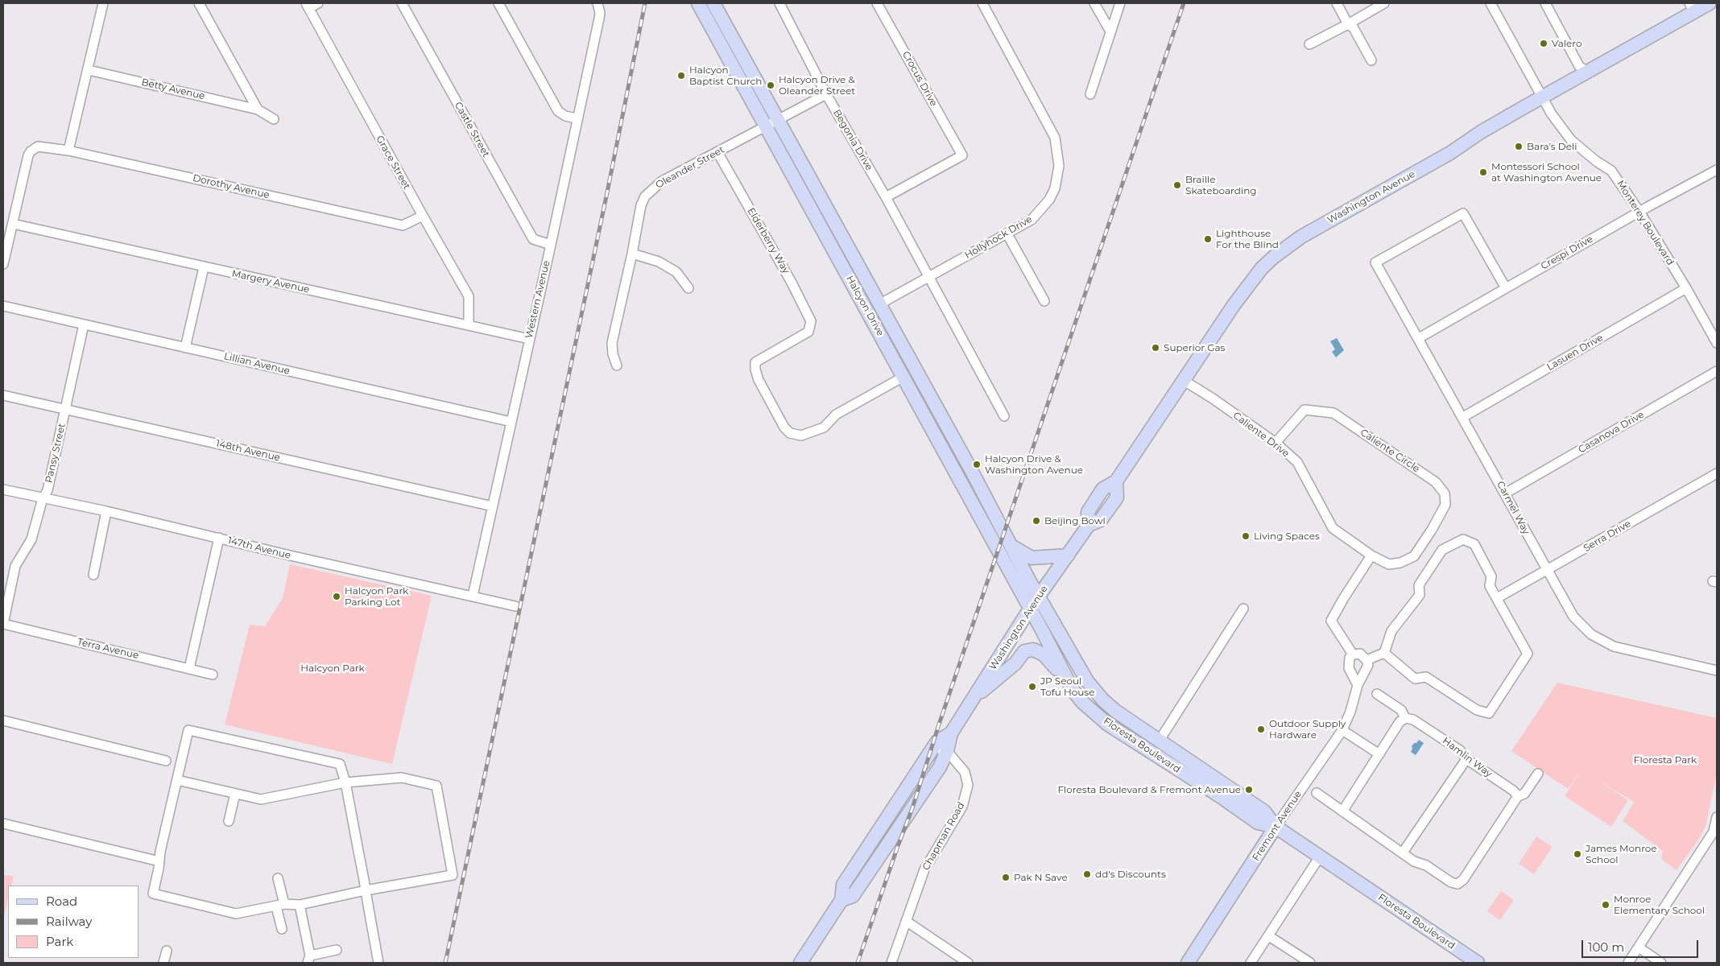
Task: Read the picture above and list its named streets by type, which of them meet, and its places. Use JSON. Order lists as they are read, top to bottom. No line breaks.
{"streets":{"main road":["Washington Avenue","Halcyon Drive","Floresta Boulevard","Fremont Avenue"],"street":["Crocus Drive","Betty Avenue","Castle Street","Begonia Drive","Grace Street","Oleander Street","Dorothy Avenue","Monterey Boulevard","Hollyhock Drive","Elderberry Way","Crespi Drive","Margery Avenue","Western Avenue","Lasuen Drive","Lillian Avenue","Casanova Drive","Caliente Drive","148th Avenue","Caliente Circle","Pansy Street","Carmel Way","Serra Drive","147th Avenue","Terra Avenue","Hamlin Way","Chapman Road"]},"crossings":[["Crocus Drive","Begonia Drive"],["Castle Street","Western Avenue"],["Begonia Drive","Oleander Street"],["Begonia Drive","Hollyhock Drive"],["Grace Street","Dorothy Avenue"],["Grace Street","Margery Avenue"],["Oleander Street","Elderberry Way"],["Oleander Street","Halcyon Drive"],["Dorothy Avenue","Margery Avenue"],["Washington Avenue","Monterey Boulevard"],["Washington Avenue","Halcyon Drive"],["Washington Avenue","Caliente Drive"],["Washington Avenue","Floresta Boulevard"],["Washington Avenue","Chapman Road"],["Monterey Boulevard","Crespi Drive"],["Monterey Boulevard","Lasuen Drive"],["Hollyhock Drive","Halcyon Drive"],["Elderberry Way","Halcyon Drive"],["Crespi Drive","Carmel Way"],["Margery Avenue","Western Avenue"],["Western Avenue","Lillian Avenue"],["Western Avenue","148th Avenue"],["Western Avenue","147th Avenue"],["Halcyon Drive","Floresta Boulevard"],["Lasuen Drive","Carmel Way"],["Lillian Avenue","Pansy Street"],["Casanova Drive","Carmel Way"],["Caliente Drive","Caliente Circle"],["148th Avenue","Pansy Street"],["Pansy Street","147th Avenue"],["Pansy Street","Terra Avenue"],["Carmel Way","Serra Drive"],["Floresta Boulevard","Fremont Avenue"]],"parks":["Halcyon Park","Floresta Park"],"places":["Valero","Halcyon Baptist Church","Halcyon Drive & Oleander Street","Bara’s Deli","Montessori School at Washington Avenue","Braille Skateboarding","Lighthouse For the Blind","Superior Gas","Halcyon Drive & Washington Avenue","Beijing Bowl","Living Spaces","Halcyon Park Parking Lot","JP Seoul Tofu House","Outdoor Supply Hardware","Floresta Boulevard & Fremont Avenue","James Monroe School","dd's Discounts","Pak N Save","Monroe Elementary School"],"legend":["Road","Railway","Park"],"scale_bar":"100 m"}
